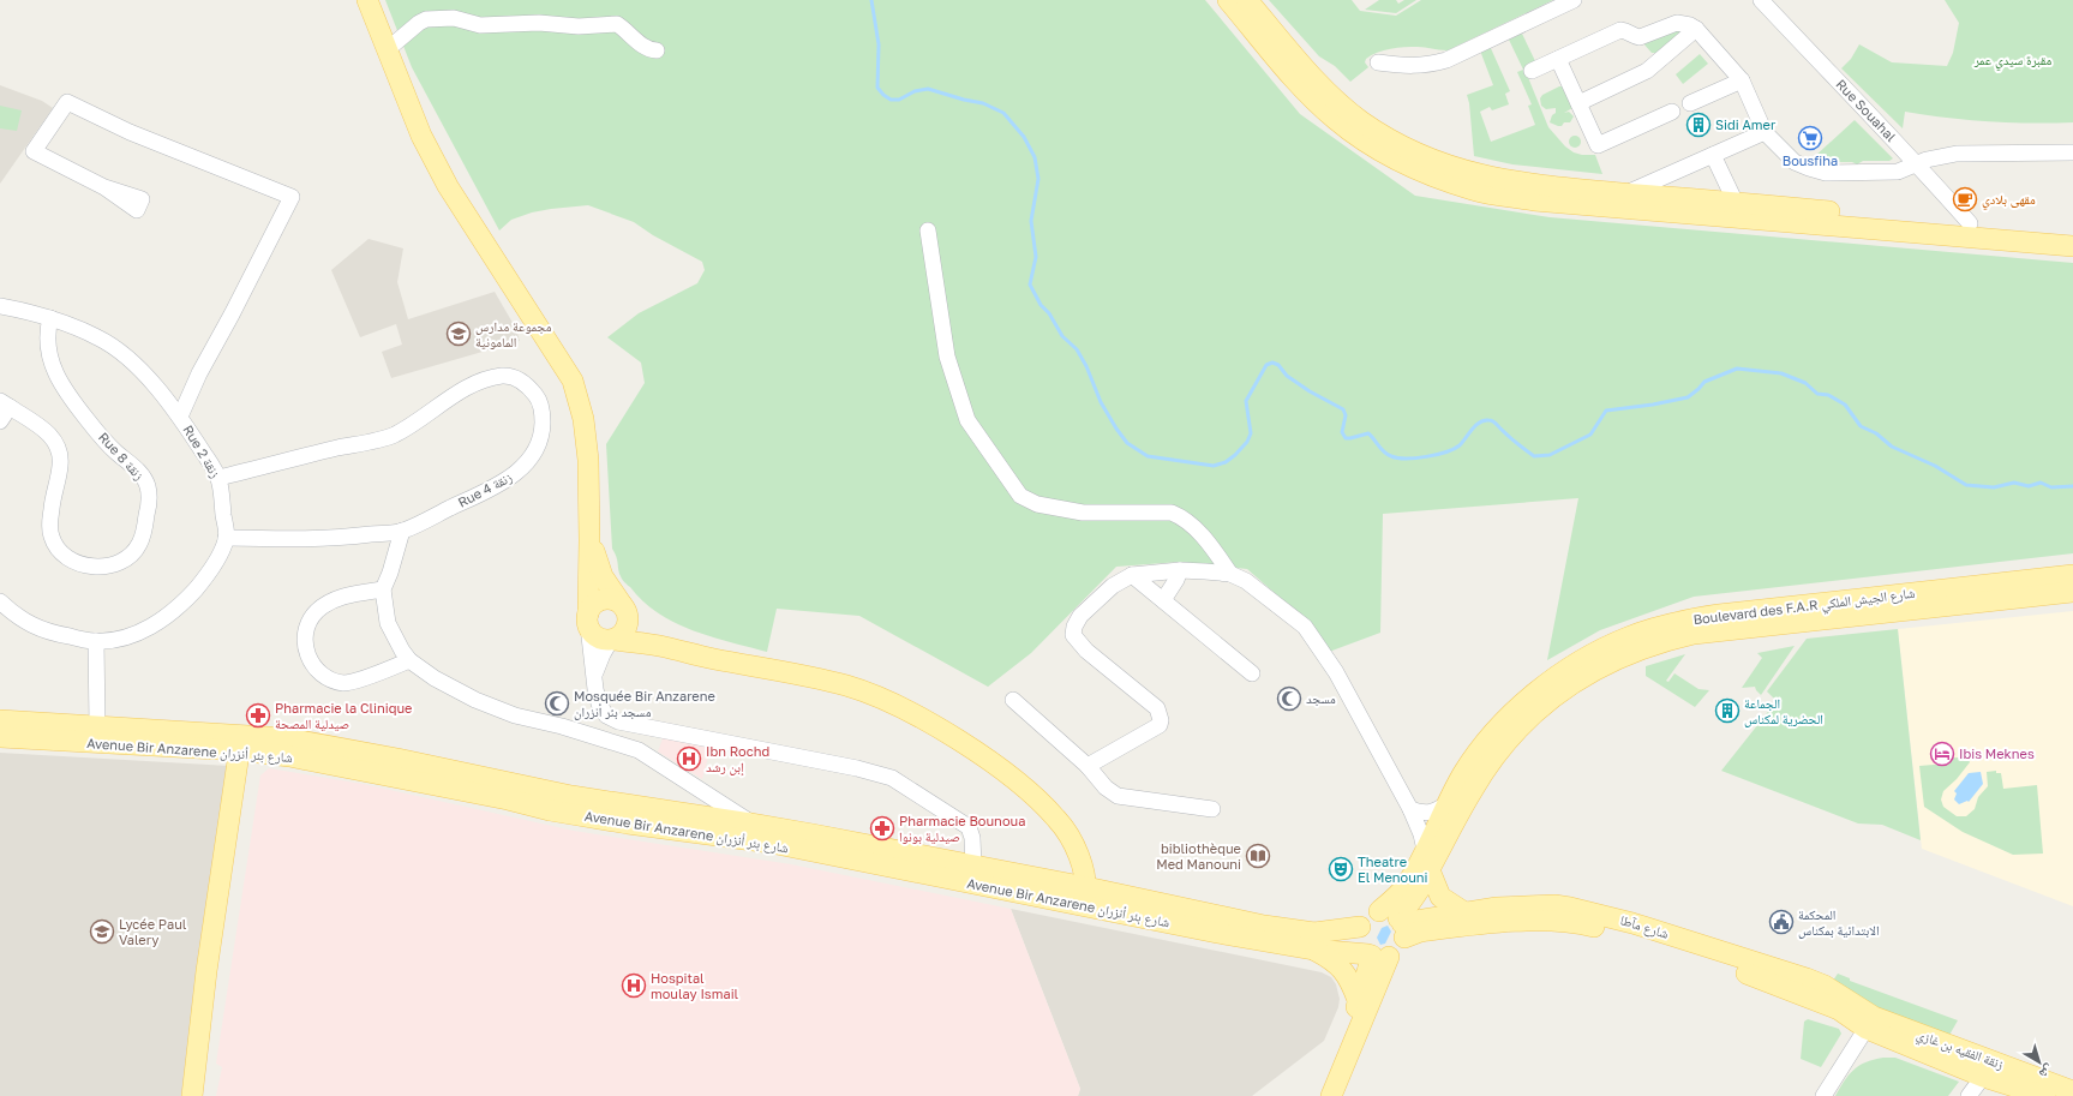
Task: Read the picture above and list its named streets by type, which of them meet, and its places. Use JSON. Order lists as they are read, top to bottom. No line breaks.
{"streets":{"main road":["Boulevard des F.A.R شارع الجيش الملكي","Avenue Bir Anzarene شارع بئر أنزران","شارع مآطا","زنقة الفقيه بن غازي"],"street":["Rue Souahal","Rue 2 زنقة","Rue 8 زنقة","Rue 4 زنقة"]},"crossings":[["Rue 2 زنقة","Rue 8 زنقة"],["Rue 2 زنقة","Rue 4 زنقة"],["Boulevard des F.A.R شارع الجيش الملكي","Avenue Bir Anzarene شارع بئر أنزران"],["Boulevard des F.A.R شارع الجيش الملكي","شارع مآطا"],["Avenue Bir Anzarene شارع بئر أنزران","شارع مآطا"],["شارع مآطا","زنقة الفقيه بن غازي"]],"parks":["مقبرة سيدي عمر"],"places":{"building":["Sidi Amer","الجماعة الحضرية لمكناس"],"supermarket":["Bousfiha"],"cafe":["مقهى بلادي"],"school or university":["مجموعة مدارس المامونية","Lycée Paul Valery"],"mosque":["مسجد","Mosquée Bir Anzarene مسجد بئر أنزران"],"pharmacy":["Pharmacie la Clinique صيدلية المصحة","Pharmacie Bounoua صيدلية بونوا"],"hotel":["Ibis Meknes"],"hospital":["Ibn Rochd إبن رشد","Hospital moulay Ismail"],"library":["bibliothèque Med Manouni"],"theatre":["Theatre El Menouni"],"public building":["المحكمة الابتدائية بمكناس"]},"north":"bottom right"}
